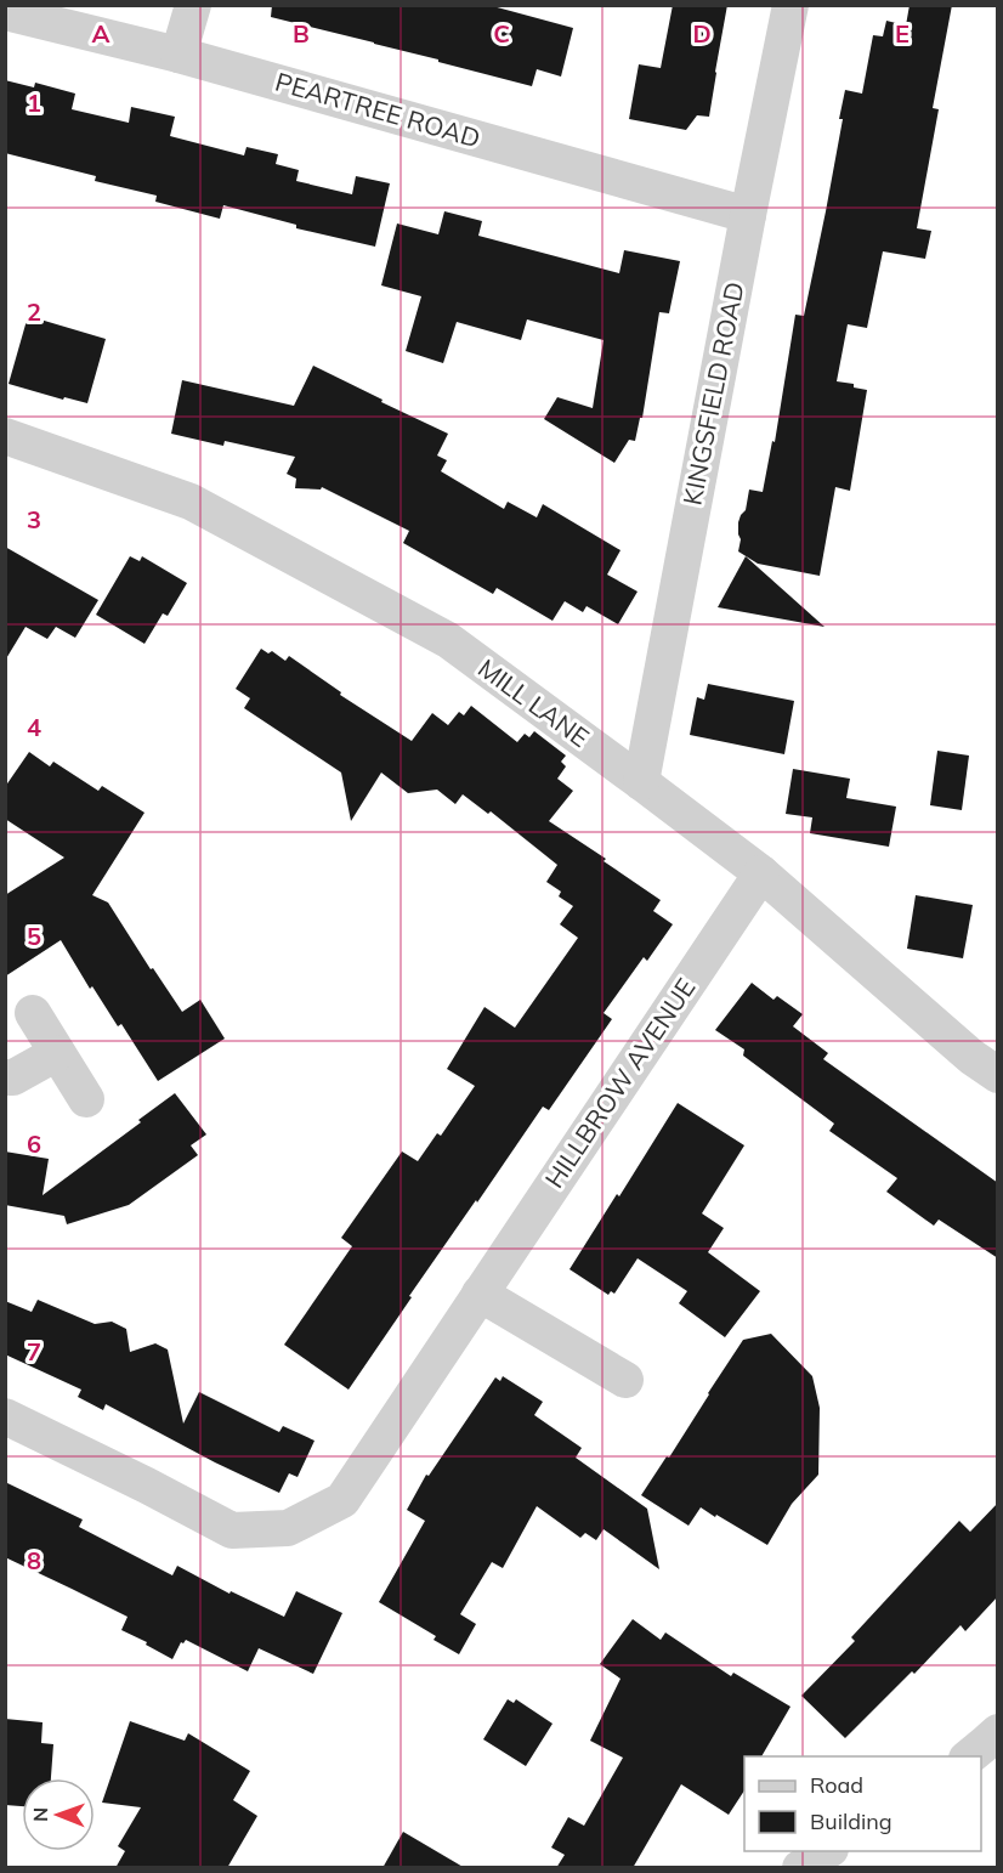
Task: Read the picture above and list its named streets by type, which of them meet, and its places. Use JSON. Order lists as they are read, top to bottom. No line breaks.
{"streets":{"street":["PEARTREE ROAD","KINGSFIELD ROAD","MILL LANE","HILLBROW AVENUE"]},"crossings":[["PEARTREE ROAD","KINGSFIELD ROAD"],["KINGSFIELD ROAD","MILL LANE"],["MILL LANE","HILLBROW AVENUE"]],"legend":["Road","Building"],"north":"left","grid":{"columns":["A","B","C","D","E"],"rows":["1","2","3","4","5","6","7","8"]}}
